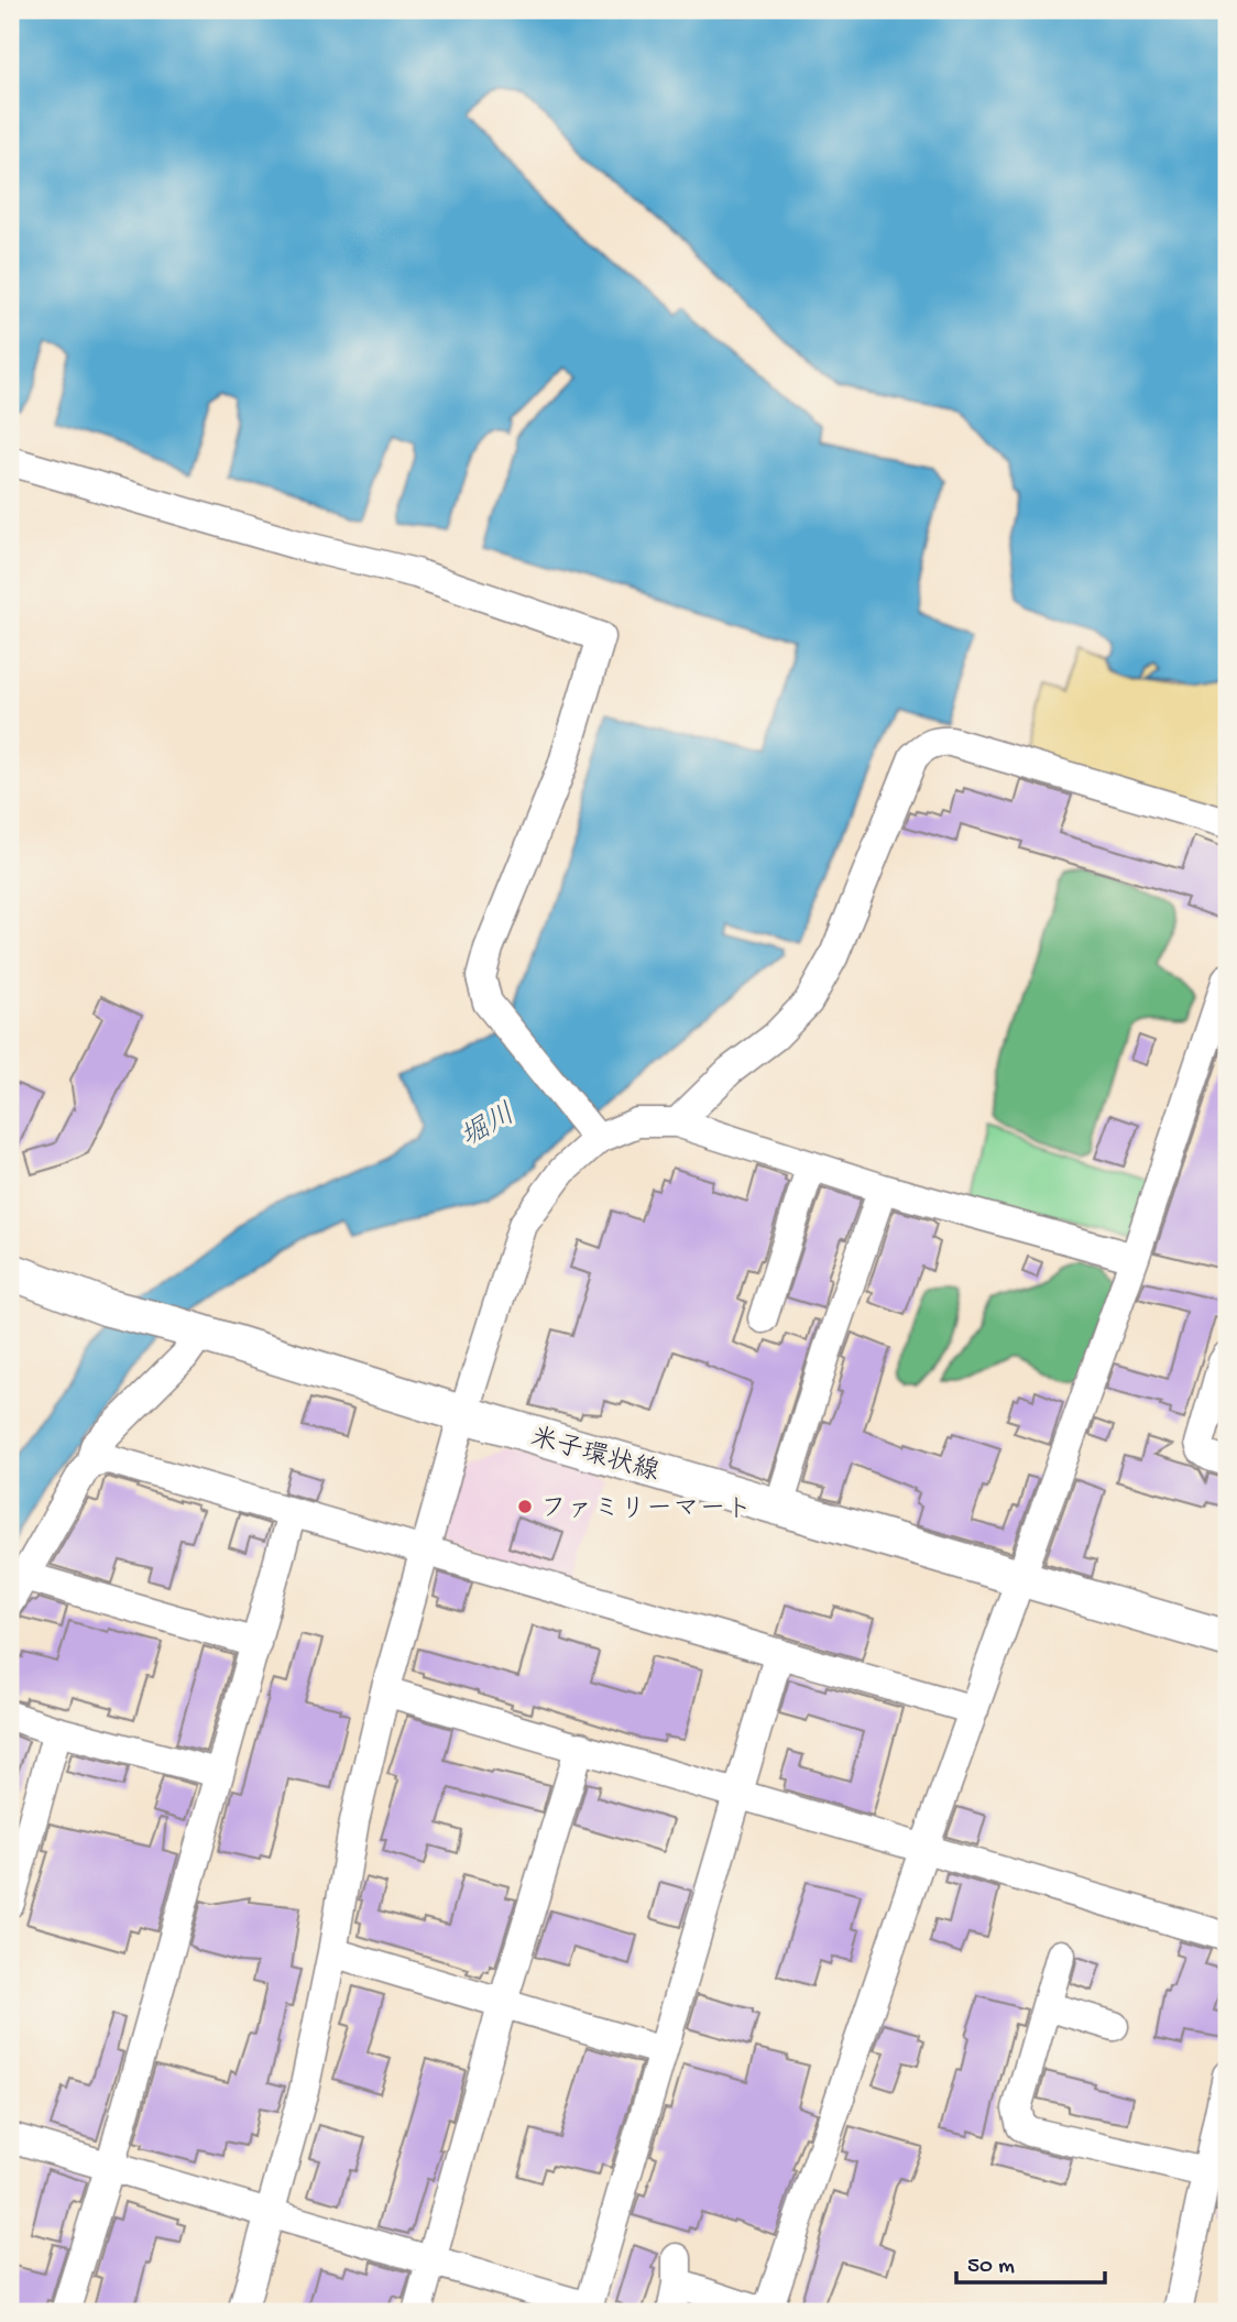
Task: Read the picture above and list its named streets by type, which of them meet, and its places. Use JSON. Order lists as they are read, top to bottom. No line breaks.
{"streets":{"main road":["米子環状線"]},"water":["堀川"],"places":["ファミリーマート"],"scale_bar":"50 m"}
